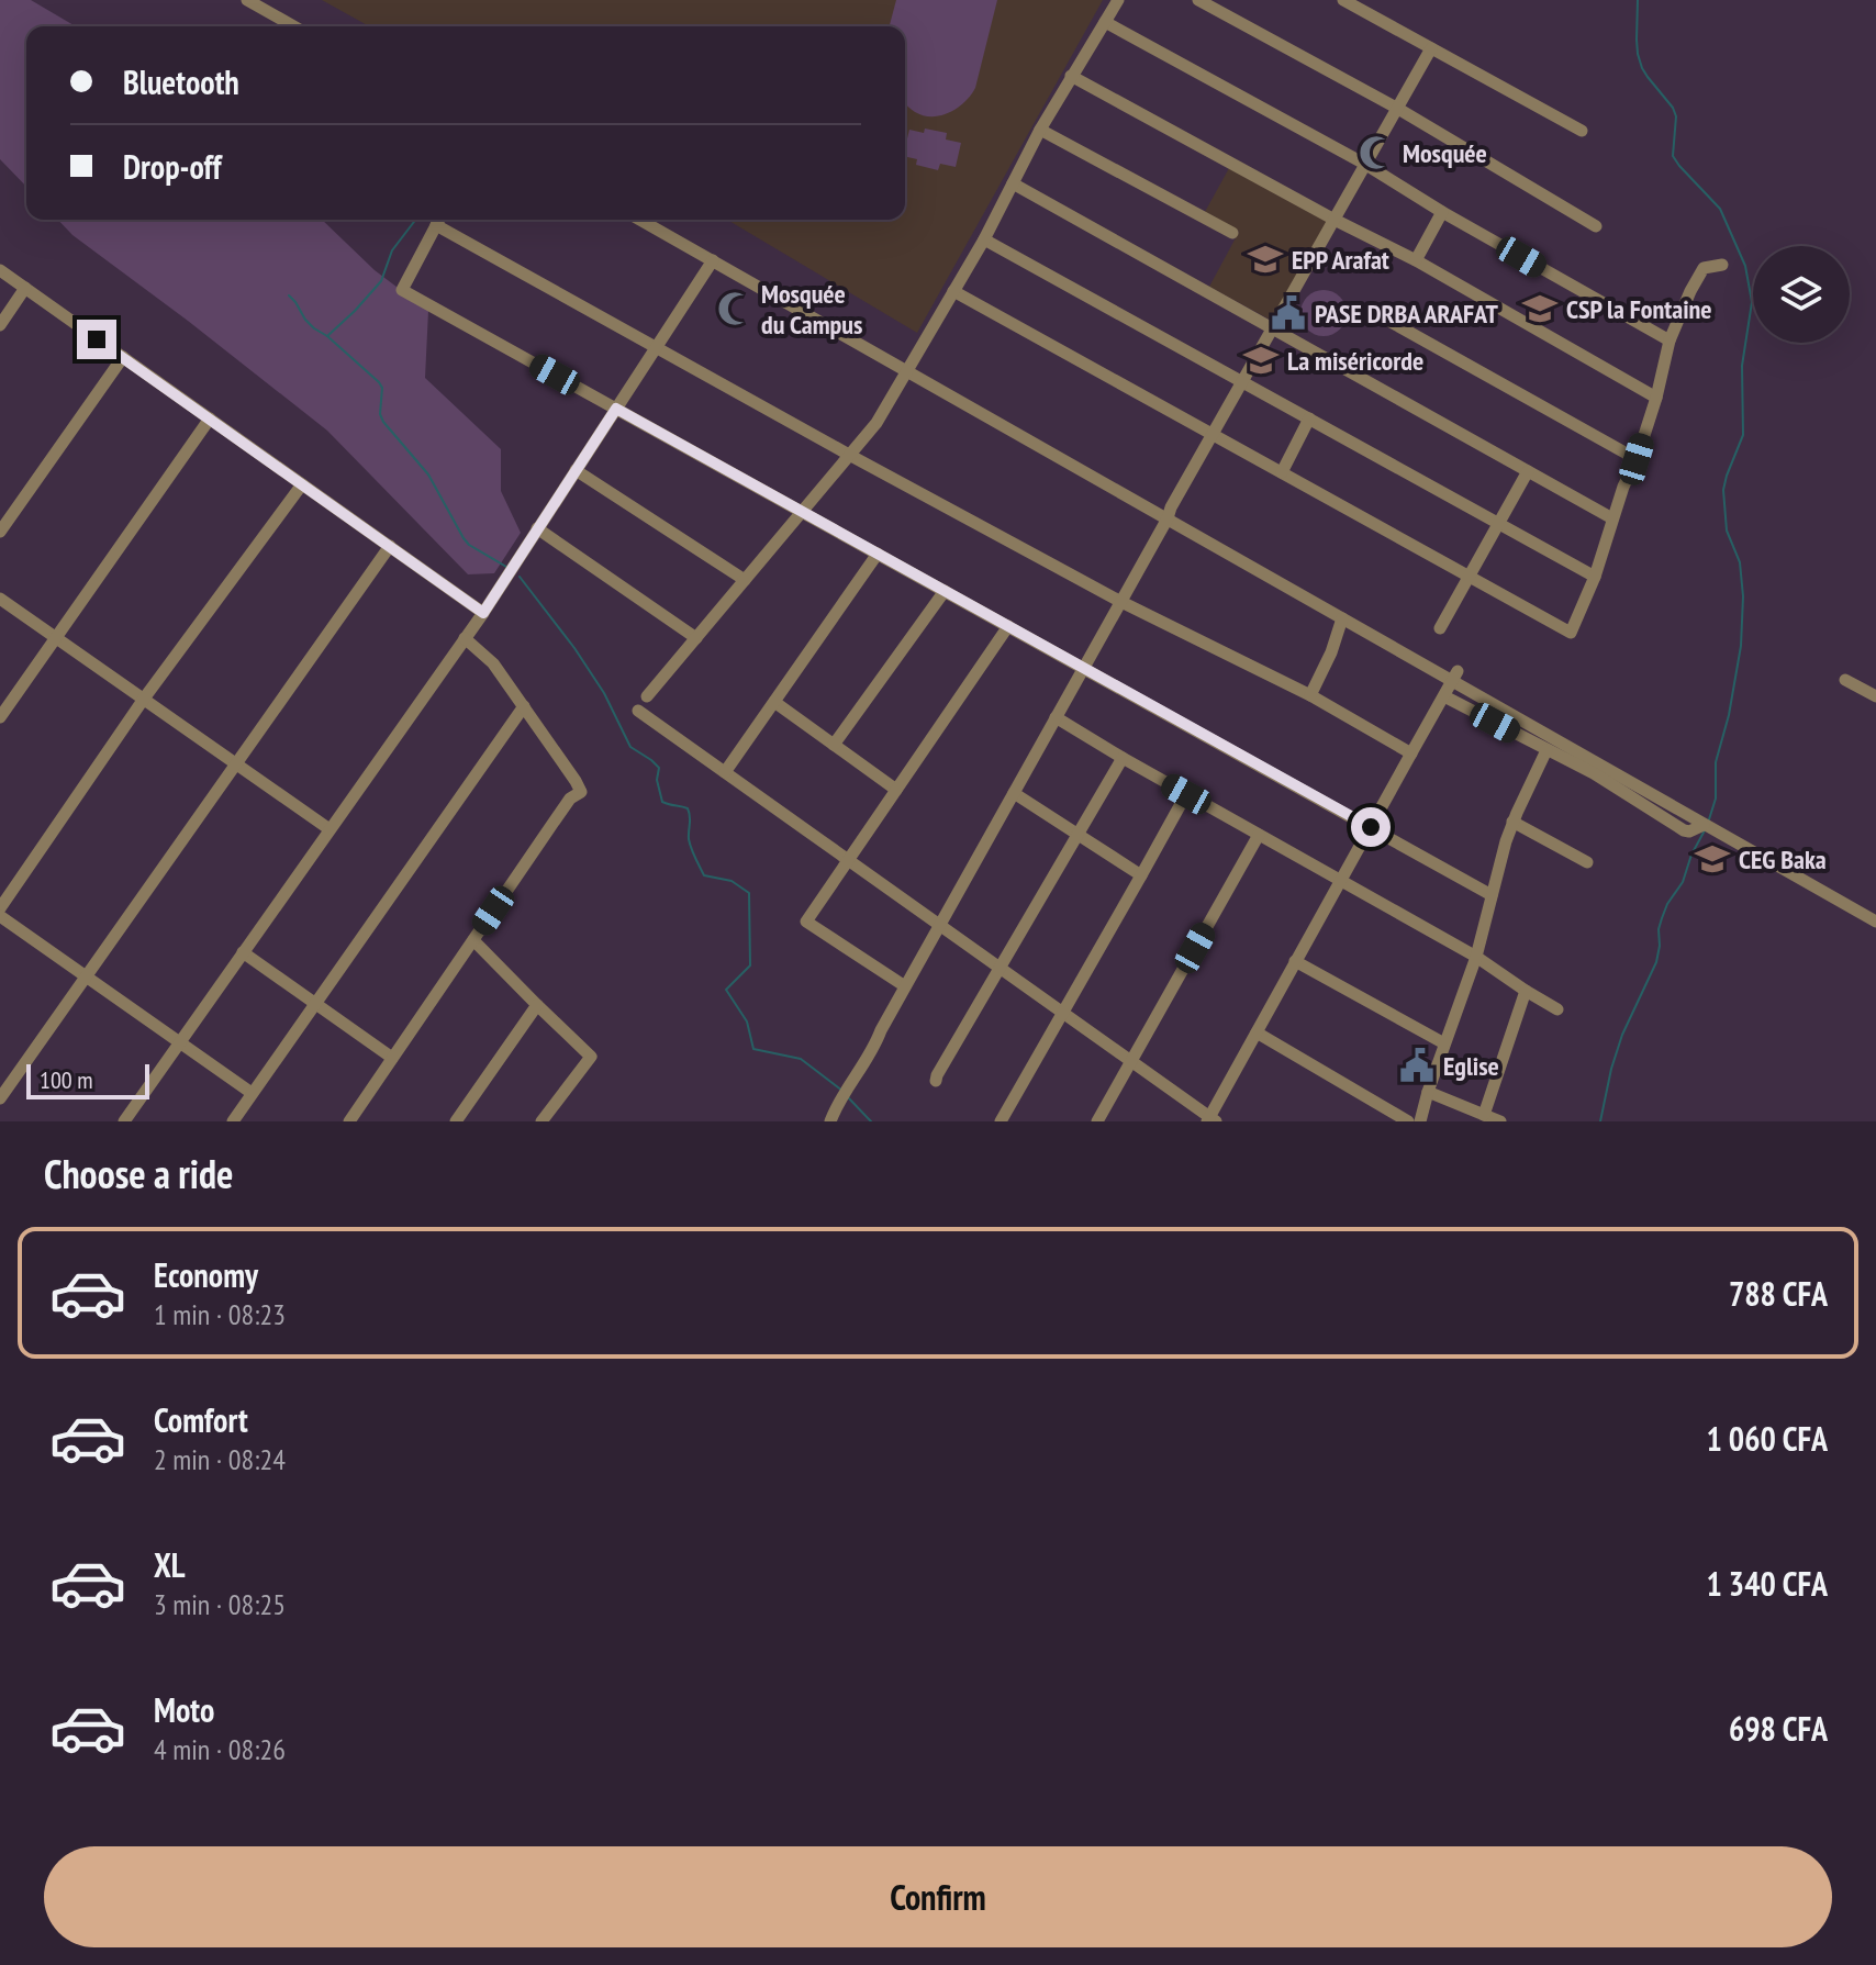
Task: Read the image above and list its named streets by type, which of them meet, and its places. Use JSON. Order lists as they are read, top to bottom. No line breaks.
{"places":{"mosque":["Mosquée","Mosquée du Campus"],"school or university":["EPP Arafat","CSP la Fontaine","La miséricorde","CEG Baka"],"public building":["PASE DRBA ARAFAT","Eglise"]},"scale_bar":"100 m","page":{"banner":["Bluetooth","Drop-off"],"scale":"100 m","heading":"Choose a ride","list":[{"name":"Economy","note":"1 min · 08:23","value":"788 CFA"},{"name":"Comfort","note":"2 min · 08:24","value":"1 060 CFA"},{"name":"XL","note":"3 min · 08:25","value":"1 340 CFA"},{"name":"Moto","note":"4 min · 08:26","value":"698 CFA"}],"buttons":"Confirm"}}
